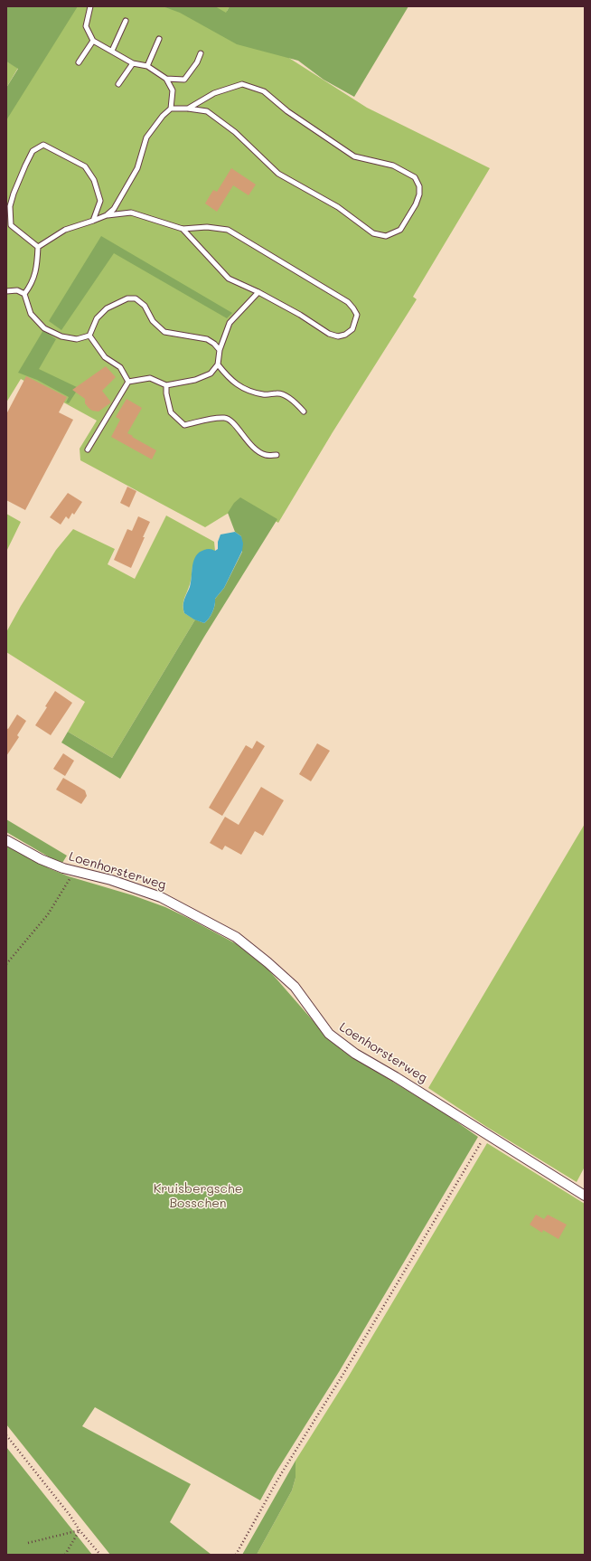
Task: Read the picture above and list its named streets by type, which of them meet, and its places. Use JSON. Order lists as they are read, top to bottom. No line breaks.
{"streets":{"street":["Loenhorsterweg"]},"parks":["Kruisbergsche Bosschen"]}
